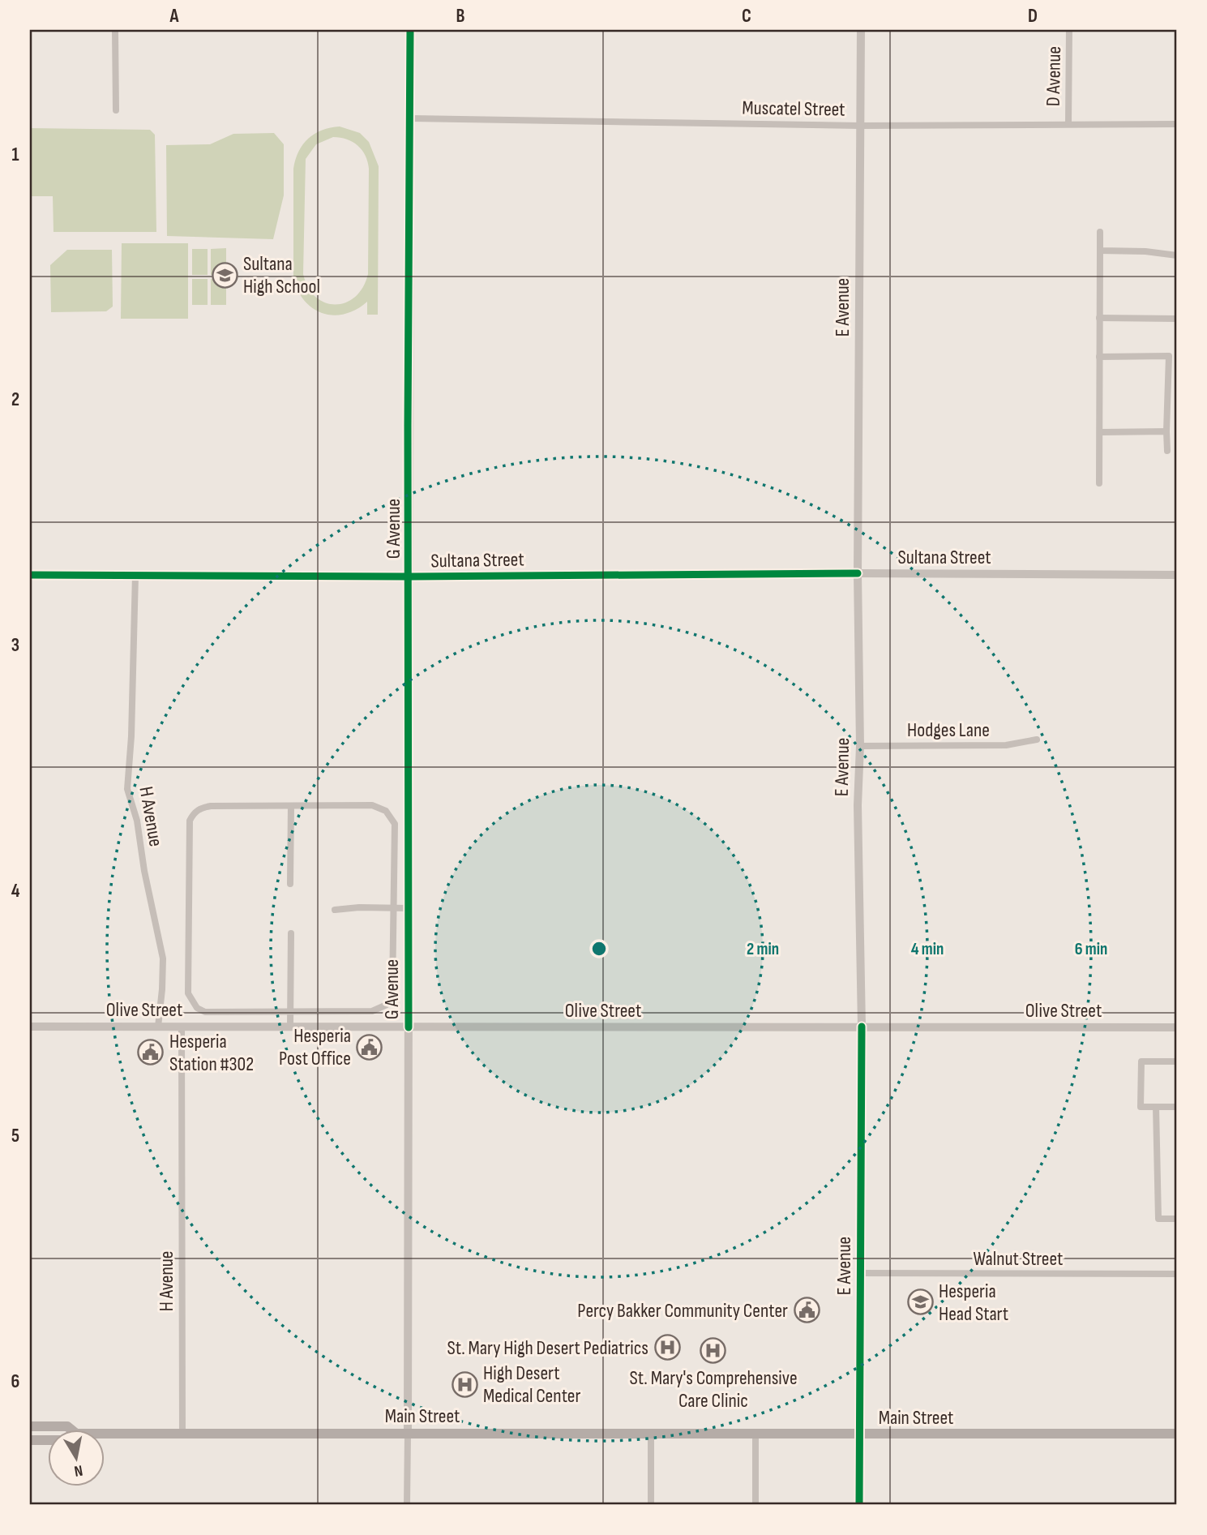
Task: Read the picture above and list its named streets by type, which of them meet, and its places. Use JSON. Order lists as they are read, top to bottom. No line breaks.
{"streets":{"main road":["Main Street"],"street":["D Avenue","Muscatel Street","E Avenue","G Avenue","Sultana Street","Hodges Lane","H Avenue","Olive Street","Walnut Street"]},"crossings":[["D Avenue","Muscatel Street"],["Muscatel Street","E Avenue"],["Muscatel Street","G Avenue"],["E Avenue","Sultana Street"],["E Avenue","Hodges Lane"],["E Avenue","Olive Street"],["E Avenue","Walnut Street"],["E Avenue","Main Street"],["G Avenue","Sultana Street"],["G Avenue","Olive Street"],["G Avenue","Main Street"],["Sultana Street","H Avenue"],["H Avenue","Olive Street"],["H Avenue","Main Street"]],"places":{"school or university":["Sultana High School","Hesperia Head Start"],"public building":["Hesperia Post Office","Hesperia Station #302","Percy Bakker Community Center"],"hospital":["St. Mary High Desert Pediatrics","St. Mary's Comprehensive Care Clinic","High Desert Medical Center"]},"north":"bottom","grid":{"columns":["A","B","C","D"],"rows":["1","2","3","4","5","6"]},"rings":["2 min","4 min","6 min"]}
